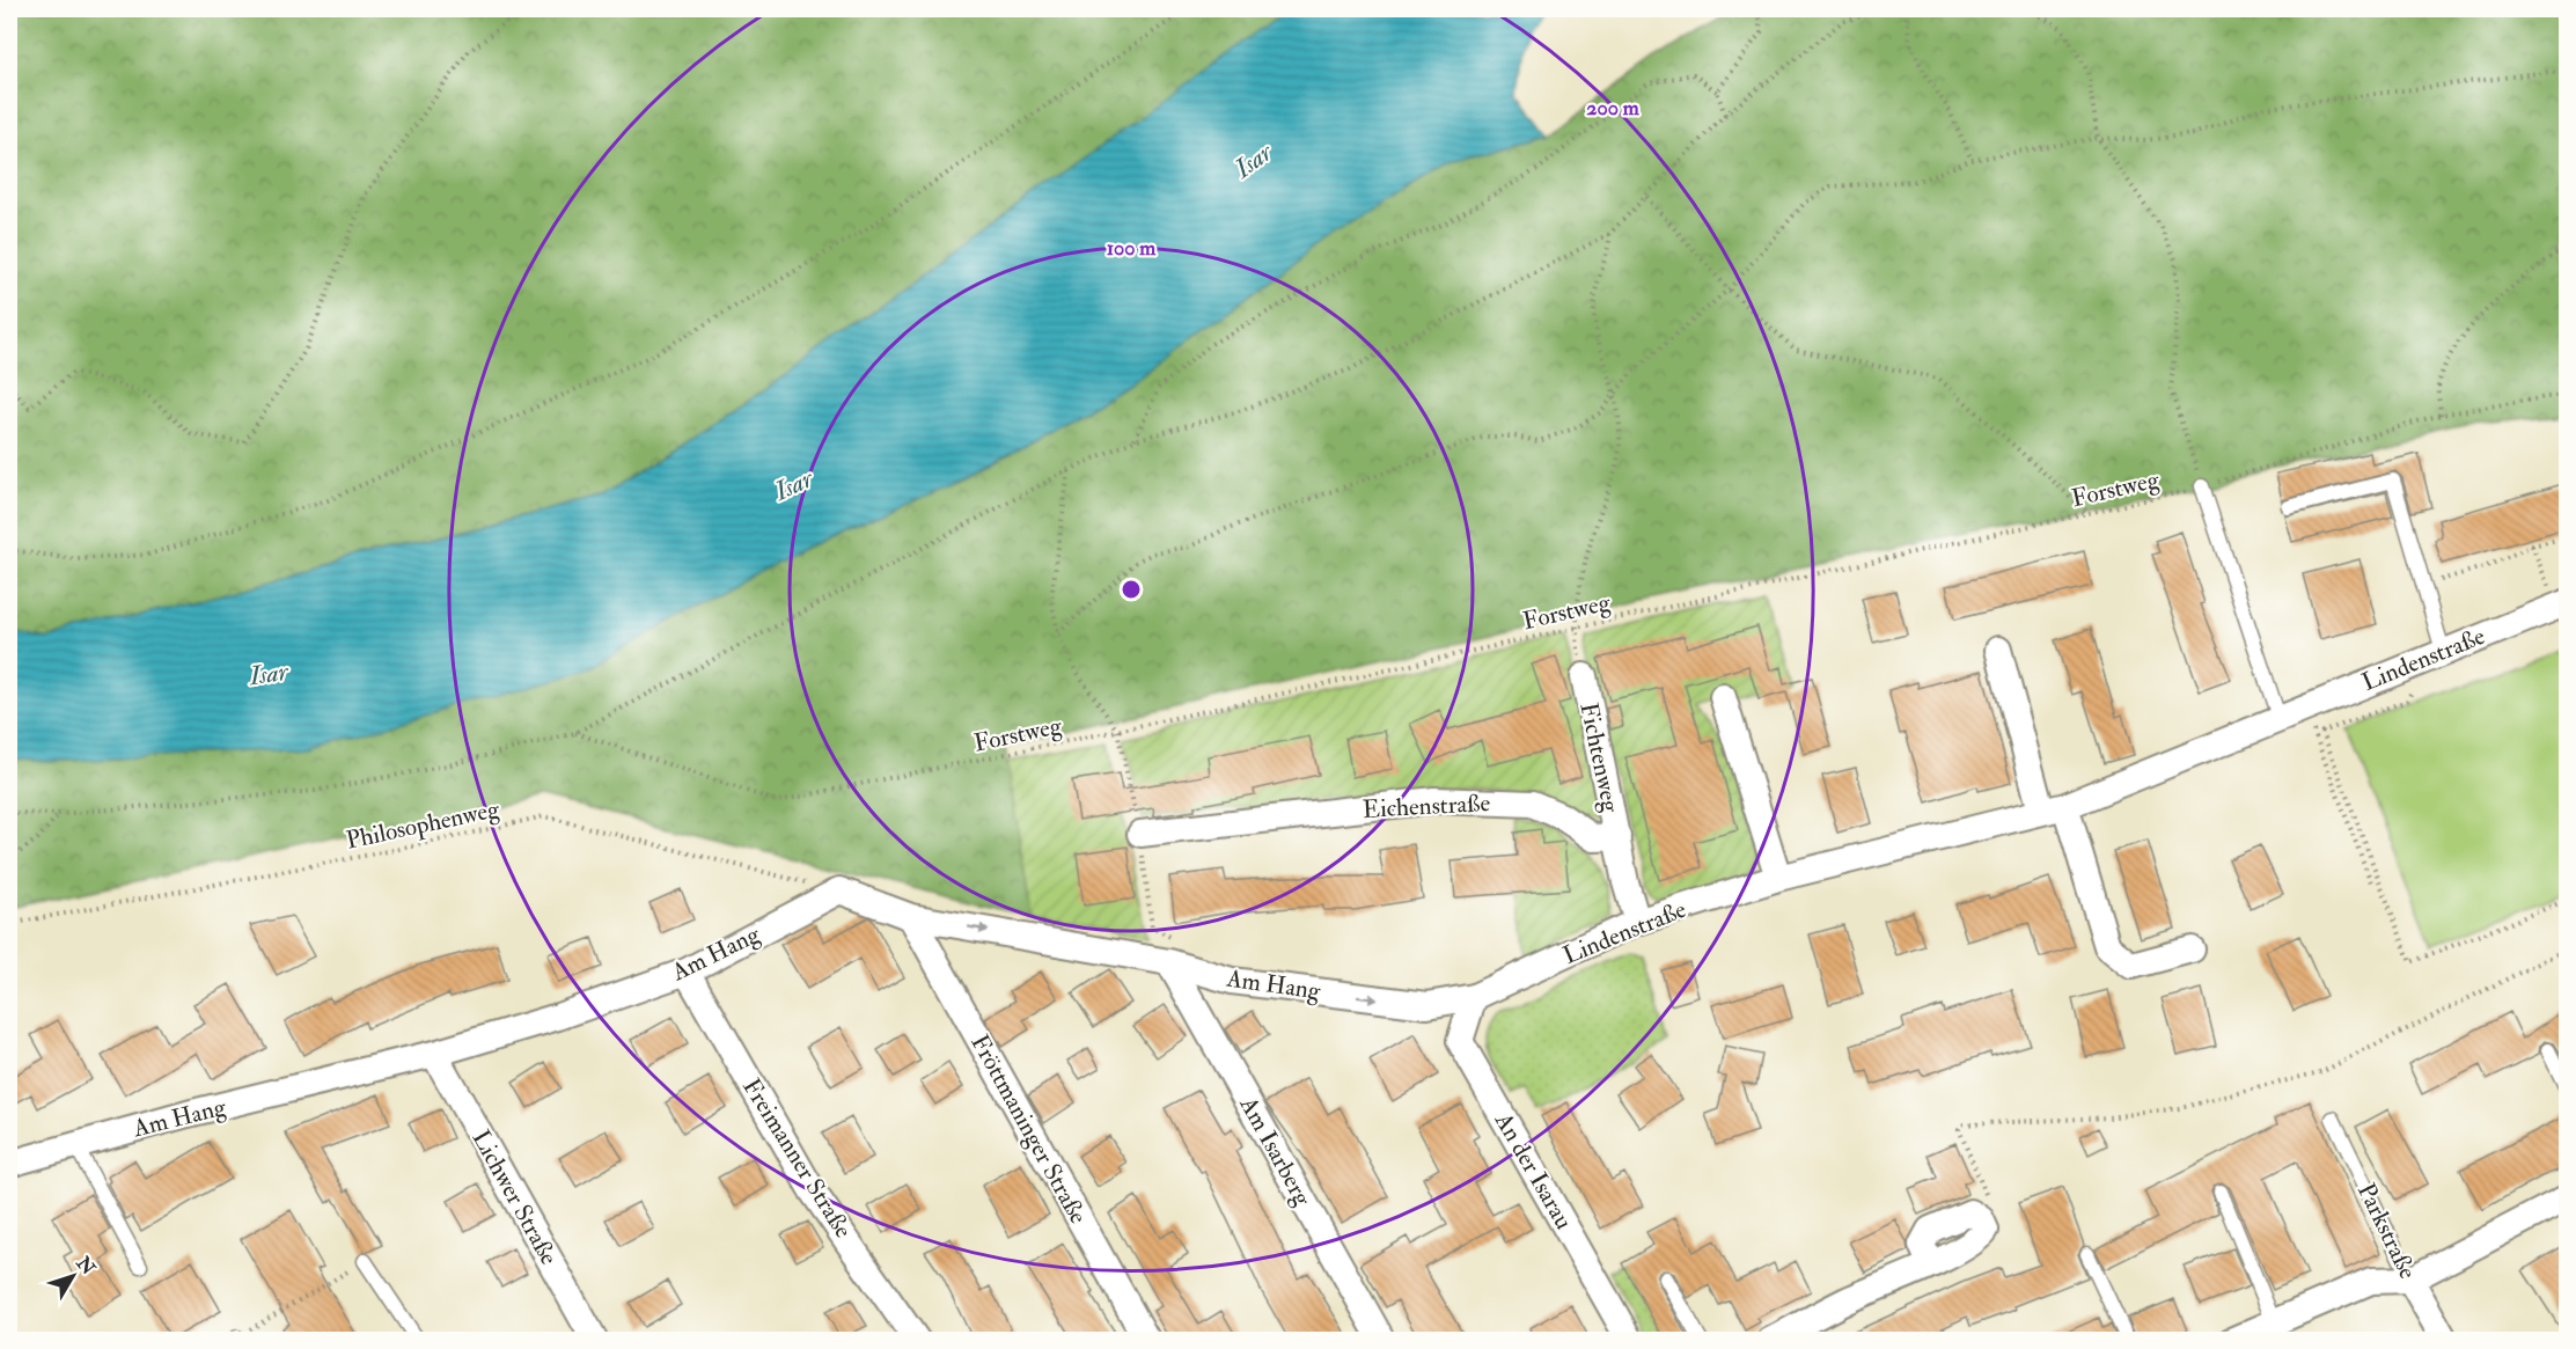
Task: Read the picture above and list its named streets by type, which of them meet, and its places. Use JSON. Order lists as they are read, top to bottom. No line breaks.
{"streets":{"street":["Lindenstraße","Fichtenweg","Eichenstraße","Am Hang","Fröttmaninger Straße","Am Isarberg","Freimanner Straße","An der Isarau","Lichwer Straße","Parkstraße"],"path":["Forstweg","Philosophenweg"]},"crossings":[["Lindenstraße","Am Hang"],["Fichtenweg","Eichenstraße"],["Philosophenweg","Am Hang"],["Am Hang","Fröttmaninger Straße"],["Am Hang","Am Isarberg"],["Am Hang","Freimanner Straße"],["Am Hang","Lichwer Straße"]],"water":["Isar"],"north":"top right","rings":["200 m","100 m"]}
